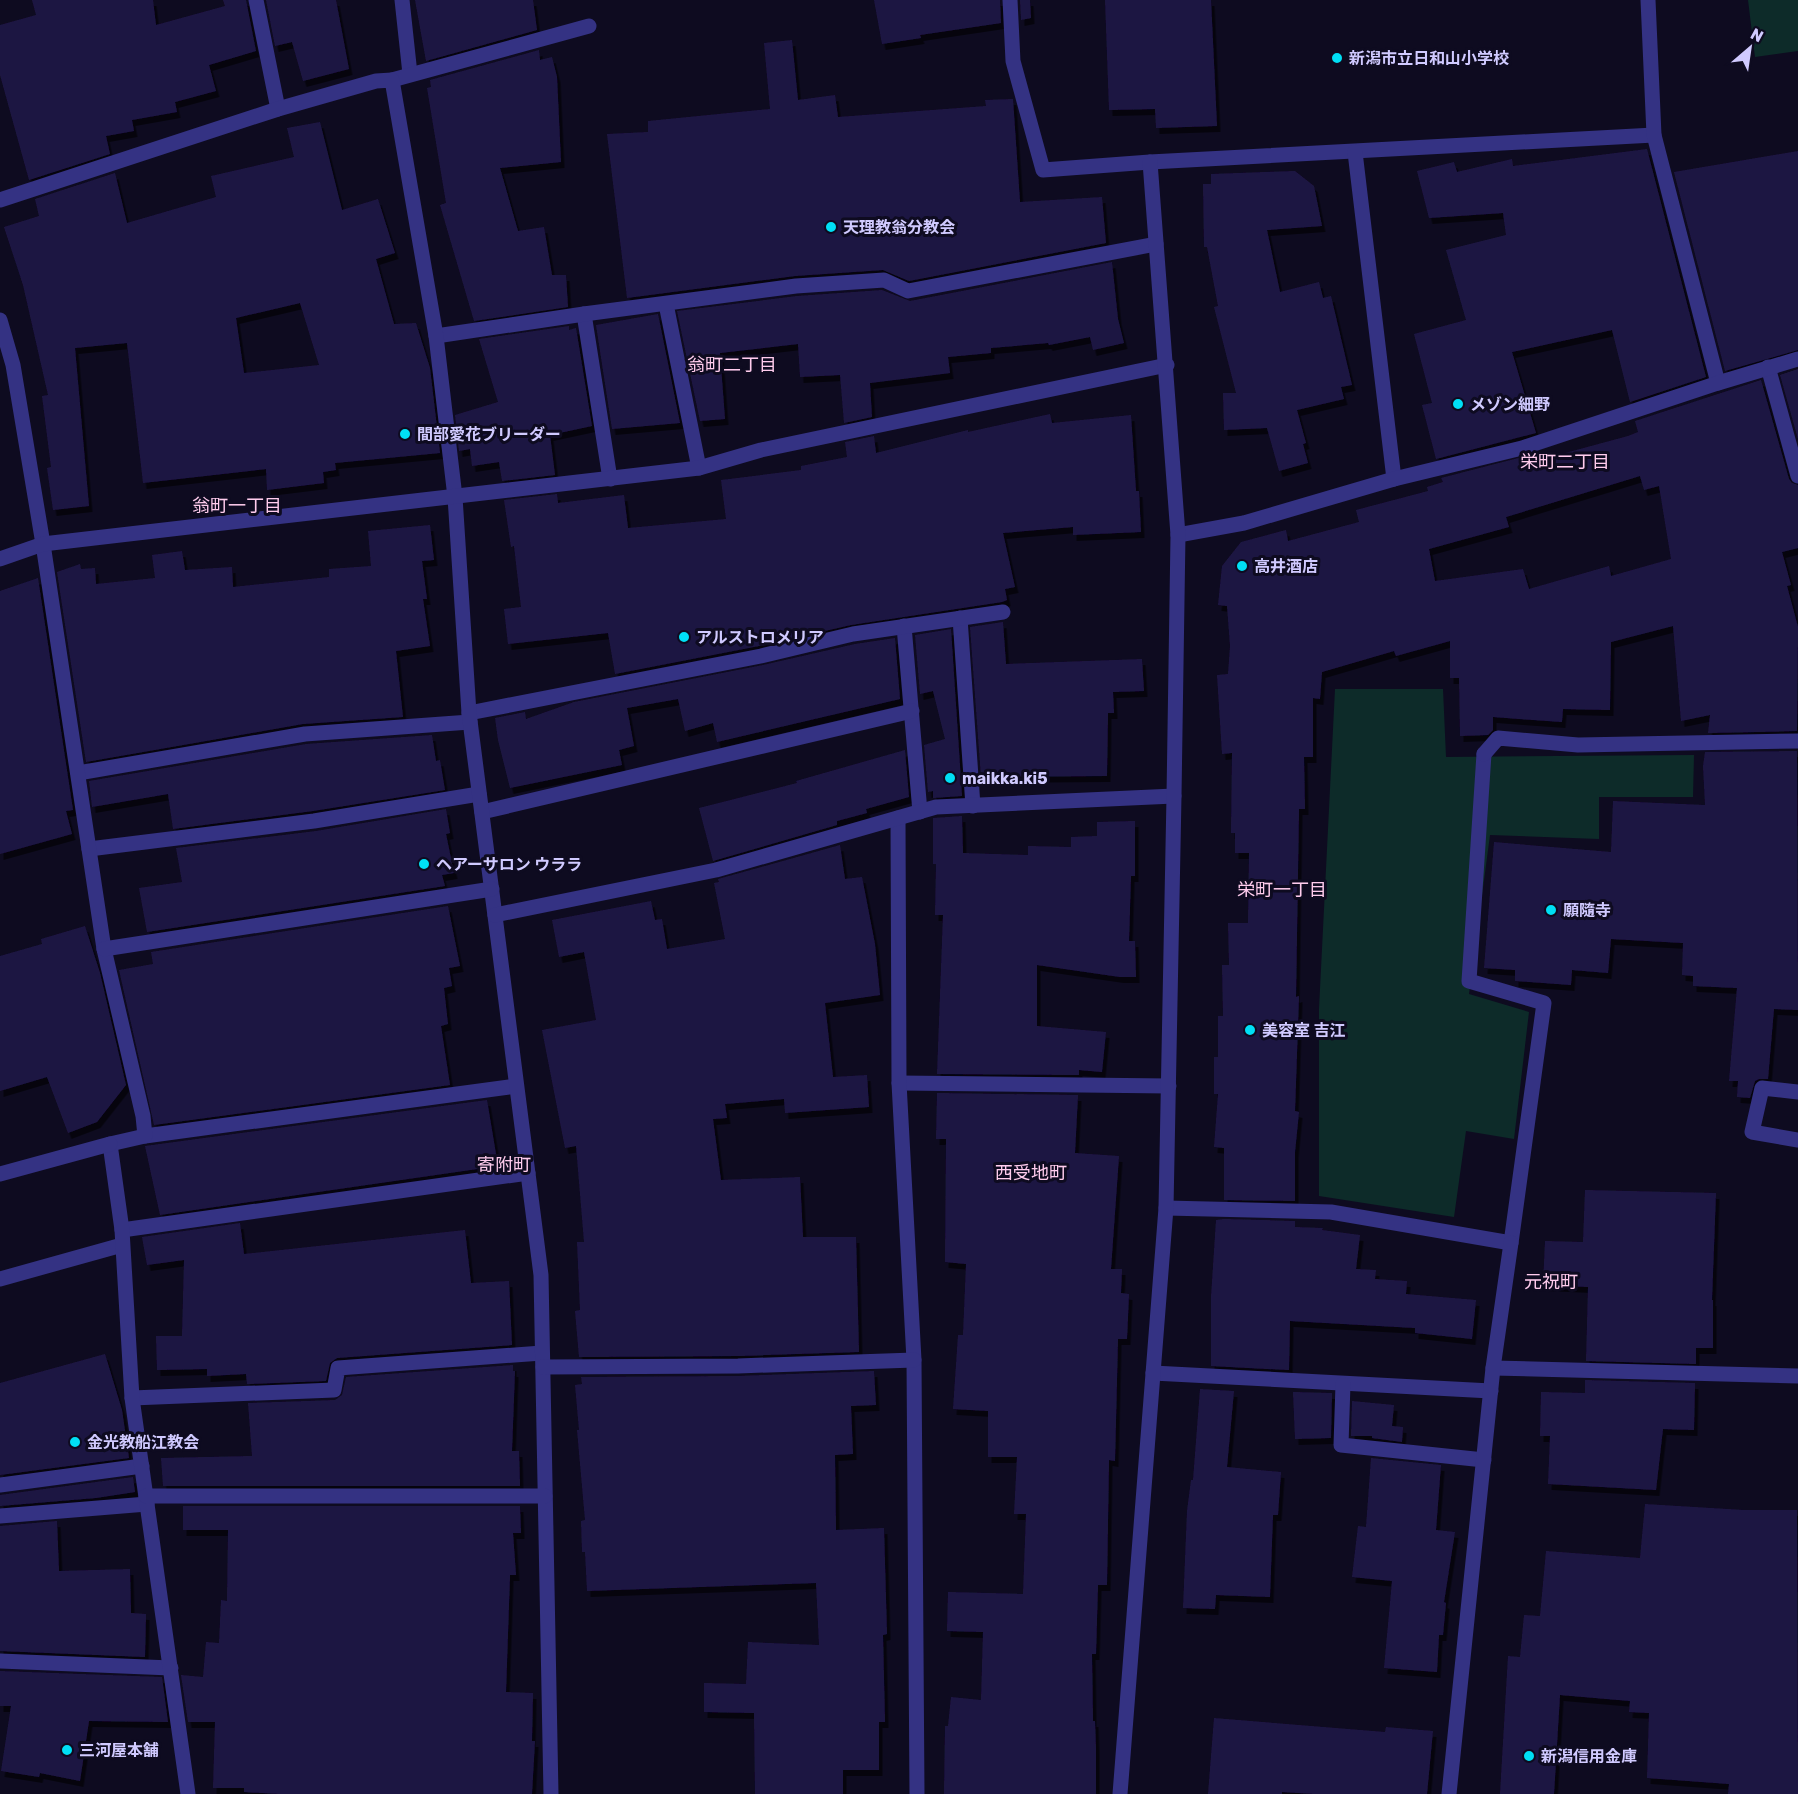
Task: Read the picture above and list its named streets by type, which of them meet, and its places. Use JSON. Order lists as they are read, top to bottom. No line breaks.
{"districts":["翁町二丁目","栄町二丁目","翁町一丁目","栄町一丁目","寄附町","西受地町","元祝町"],"places":["新潟市立日和山小学校","天理教翁分教会","メゾン細野","間部愛花ブリーダー","高井酒店","アルストロメリア","maikka.ki5","ヘアーサロン ウララ","願隨寺","美容室 吉江","金光教船江教会","三河屋本舗","新潟信用金庫"],"north":"top right"}
